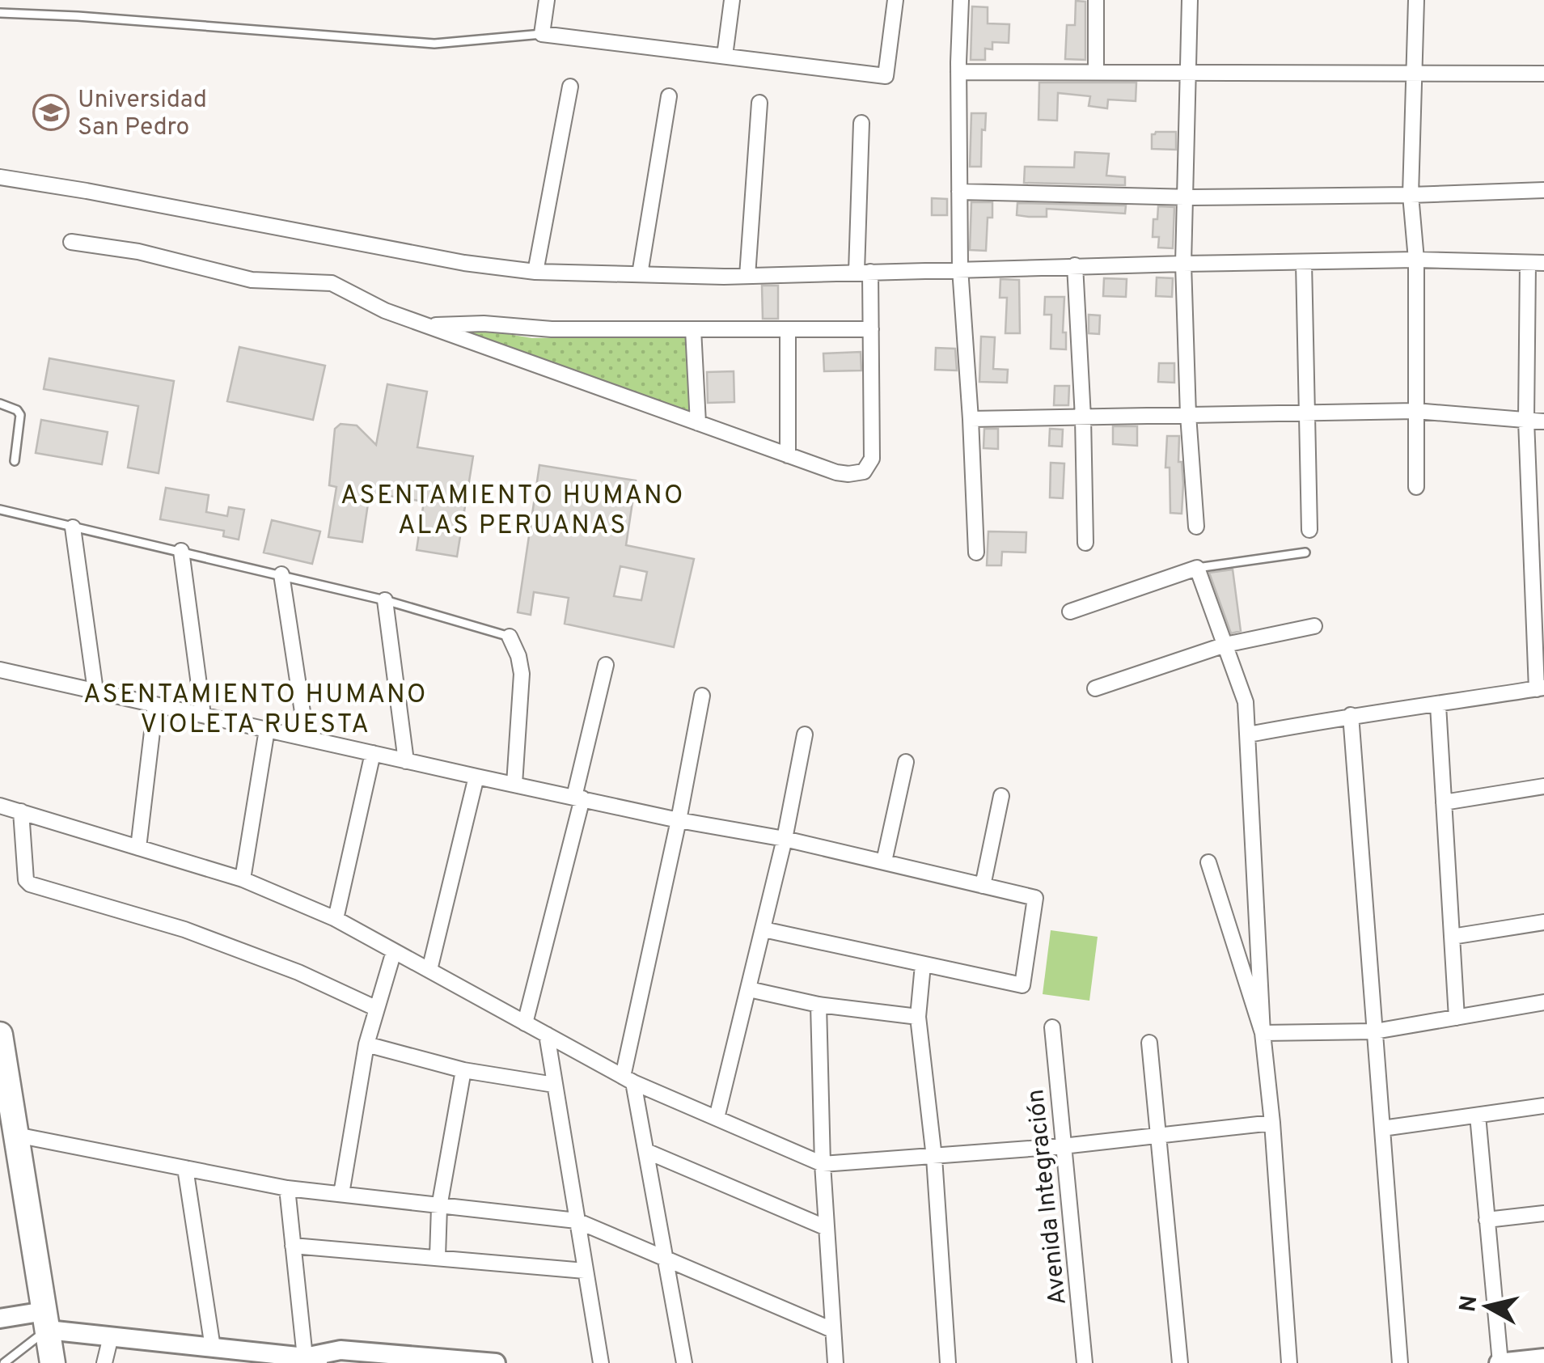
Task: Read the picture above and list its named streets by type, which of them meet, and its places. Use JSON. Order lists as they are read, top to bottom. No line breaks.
{"streets":{"street":["Avenida Integración"]},"districts":["ASENTAMIENTO HUMANO ALAS PERUANAS","ASENTAMIENTO HUMANO VIOLETA RUESTA"],"places":{"school or university":["Universidad San Pedro"]},"north":"left"}
